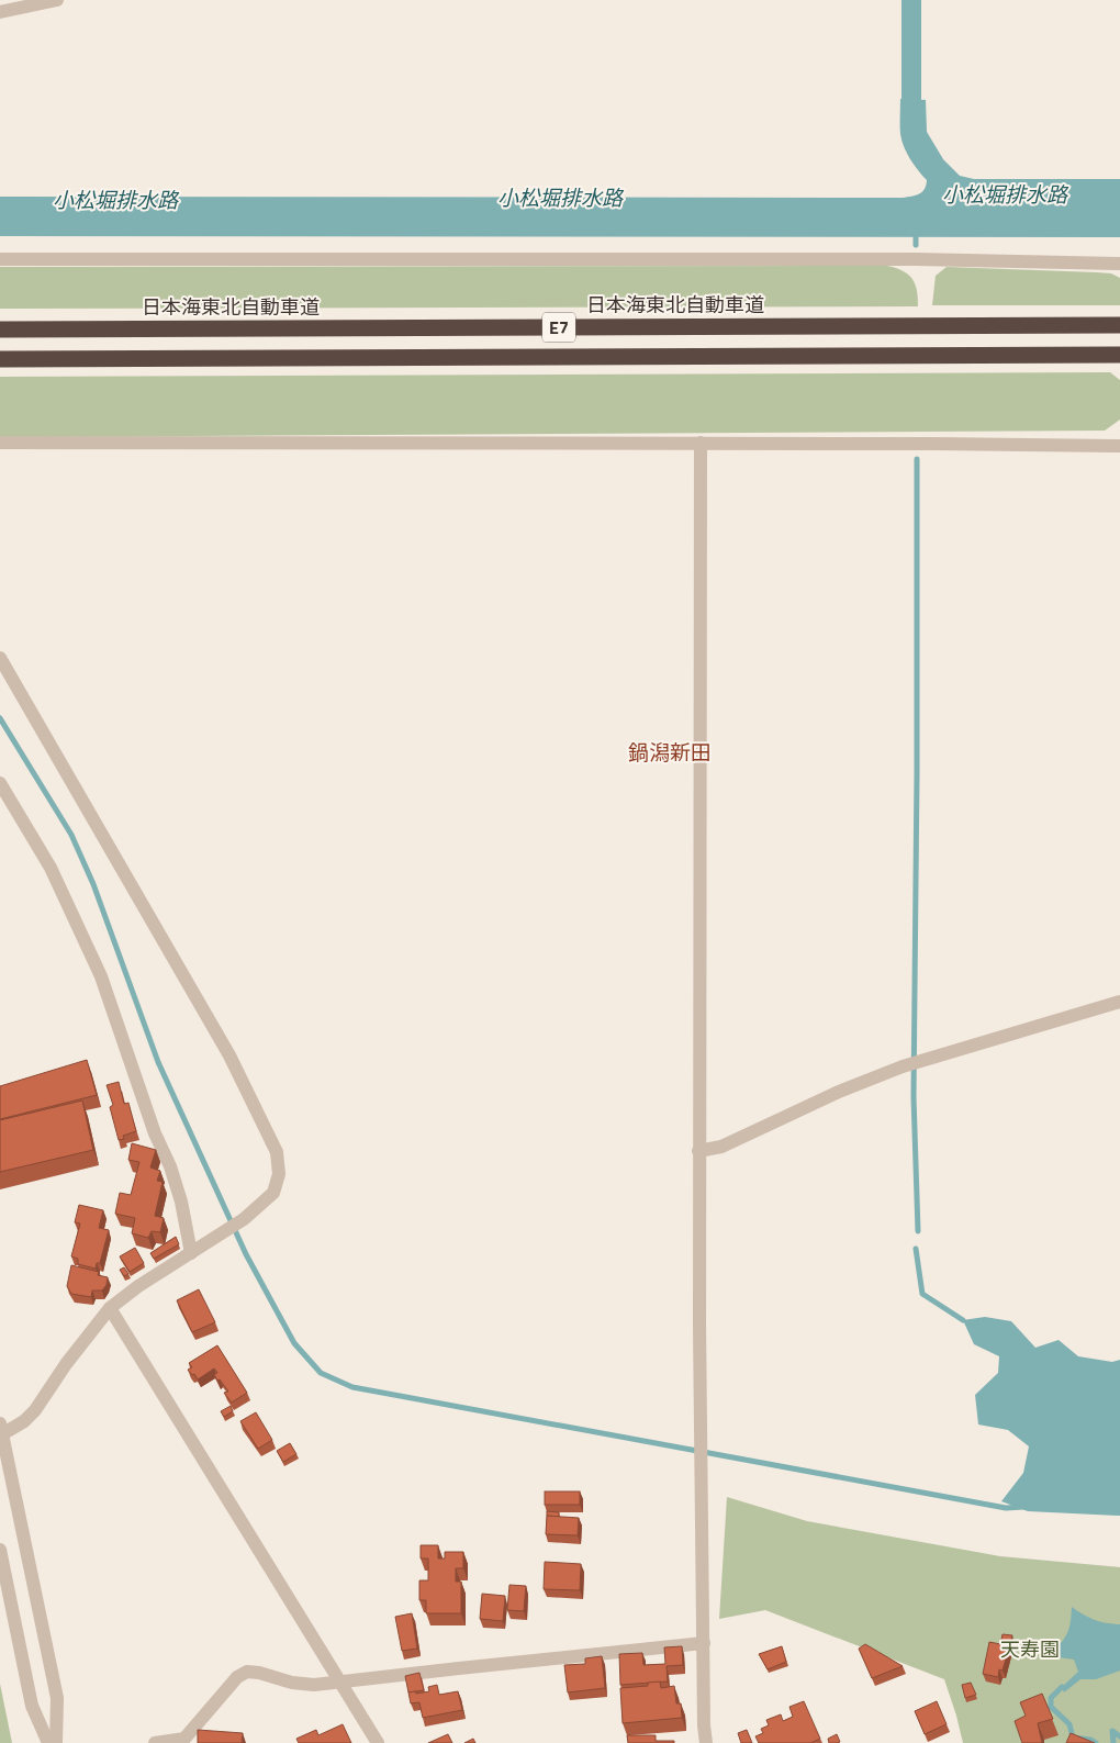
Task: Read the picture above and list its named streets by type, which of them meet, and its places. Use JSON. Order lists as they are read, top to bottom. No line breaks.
{"streets":{"highway":["日本海東北自動車道","E7"]},"districts":["鍋潟新田"],"water":["小松堀排水路"],"parks":["天寿園"]}
